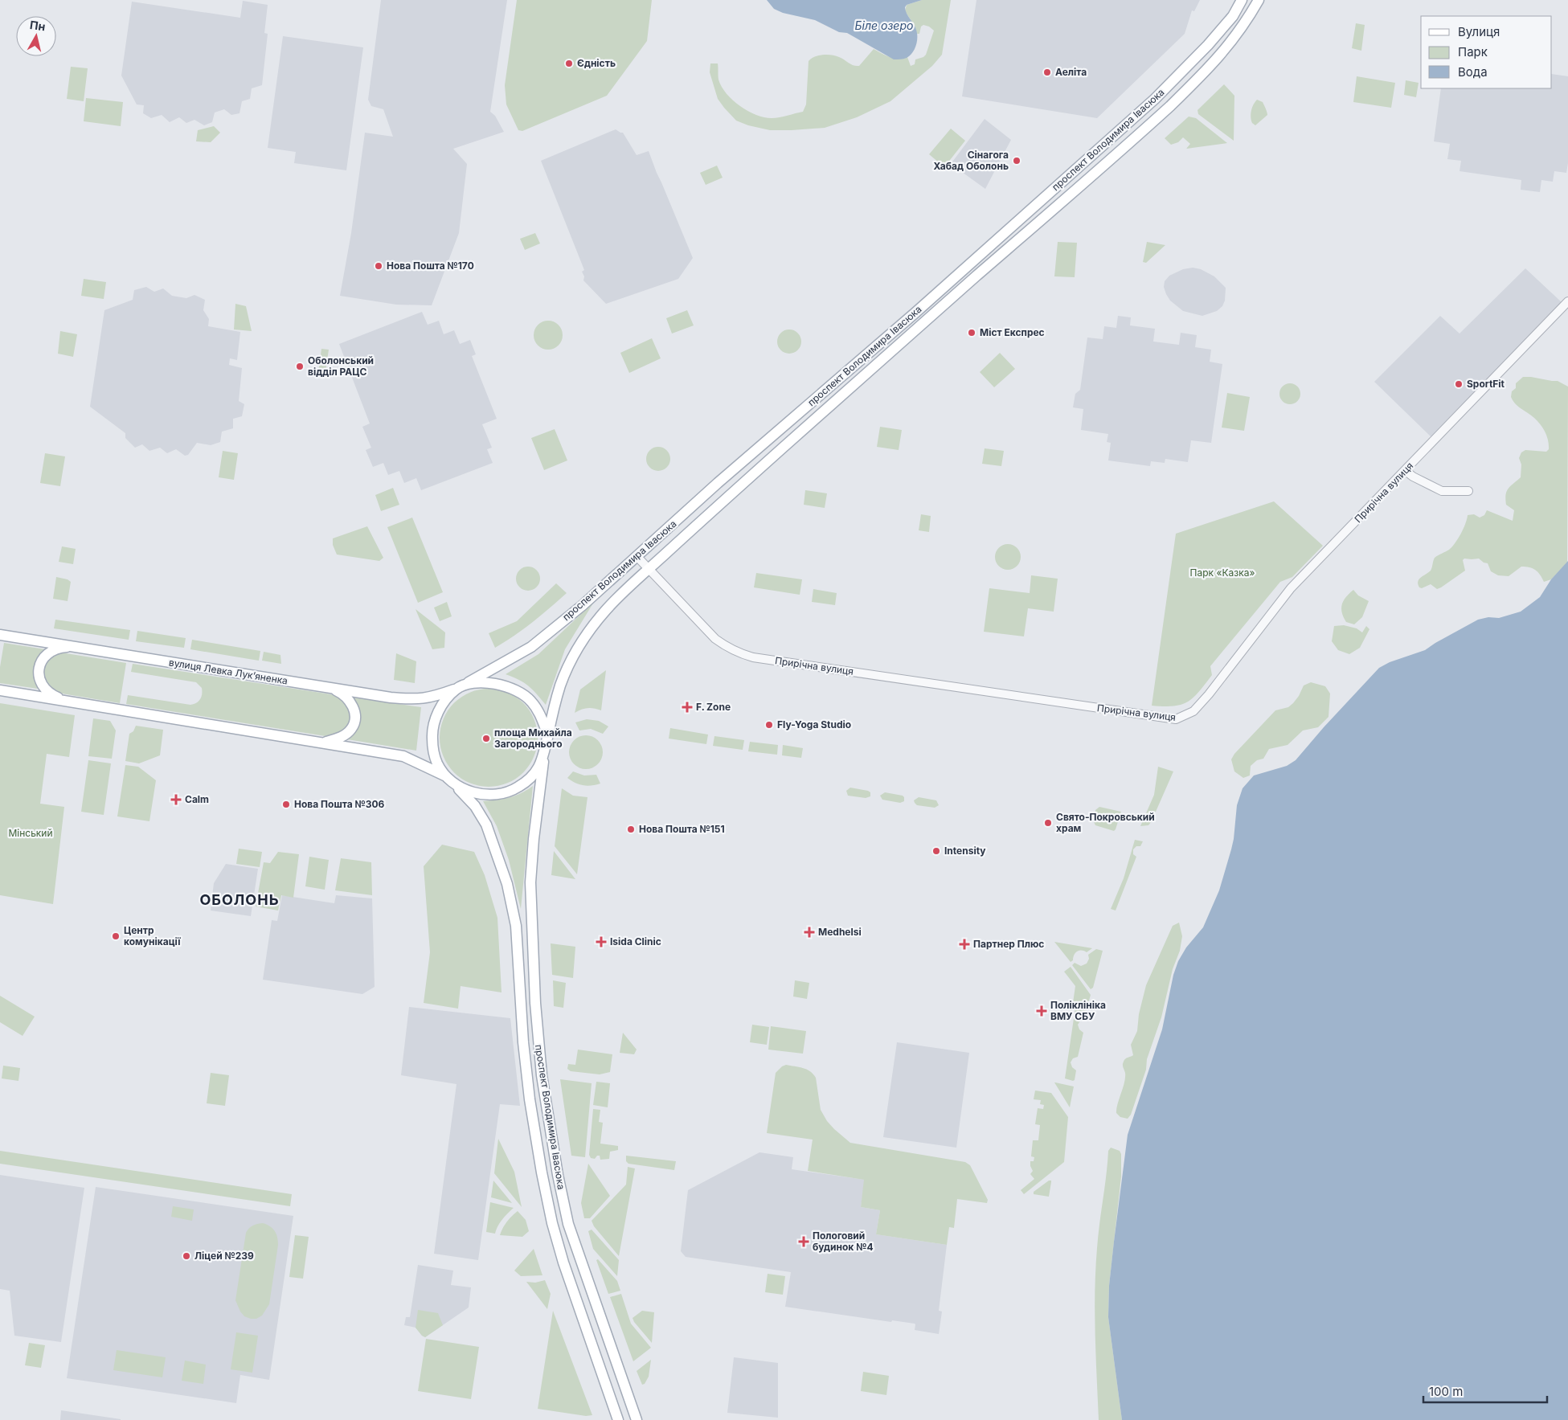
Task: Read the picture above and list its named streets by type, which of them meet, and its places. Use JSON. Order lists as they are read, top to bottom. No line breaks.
{"streets":{"main road":["проспект Володимира Івасюка","вулиця Левка Лукʼяненка"],"street":["Прирічна вулиця"]},"crossings":[["проспект Володимира Івасюка","Прирічна вулиця"],["проспект Володимира Івасюка","вулиця Левка Лукʼяненка"]],"districts":["ОБОЛОНЬ"],"water":["Біле озеро"],"parks":["Парк «Казка»","Мінський"],"places":{"other":["Єдність","Аеліта","Сінагога Хабад Оболонь","Нова Пошта №170","Міст Експрес","Оболонський відділ РАЦС","SportFit","Fly-Yoga Studio","площа Михайла Загороднього","Нова Пошта №306","Свято-Покровський храм","Нова Пошта №151","Intensity","Центр комунікації","Ліцей №239"],"health":["F. Zone","Calm","Medhelsi","Isida Clinic","Партнер Плюс","Поліклініка ВМУ СБУ","Пологовий будинок №4"]},"legend":["Вулиця","Парк","Вода"],"scale_bar":"100 m","north":"top"}
